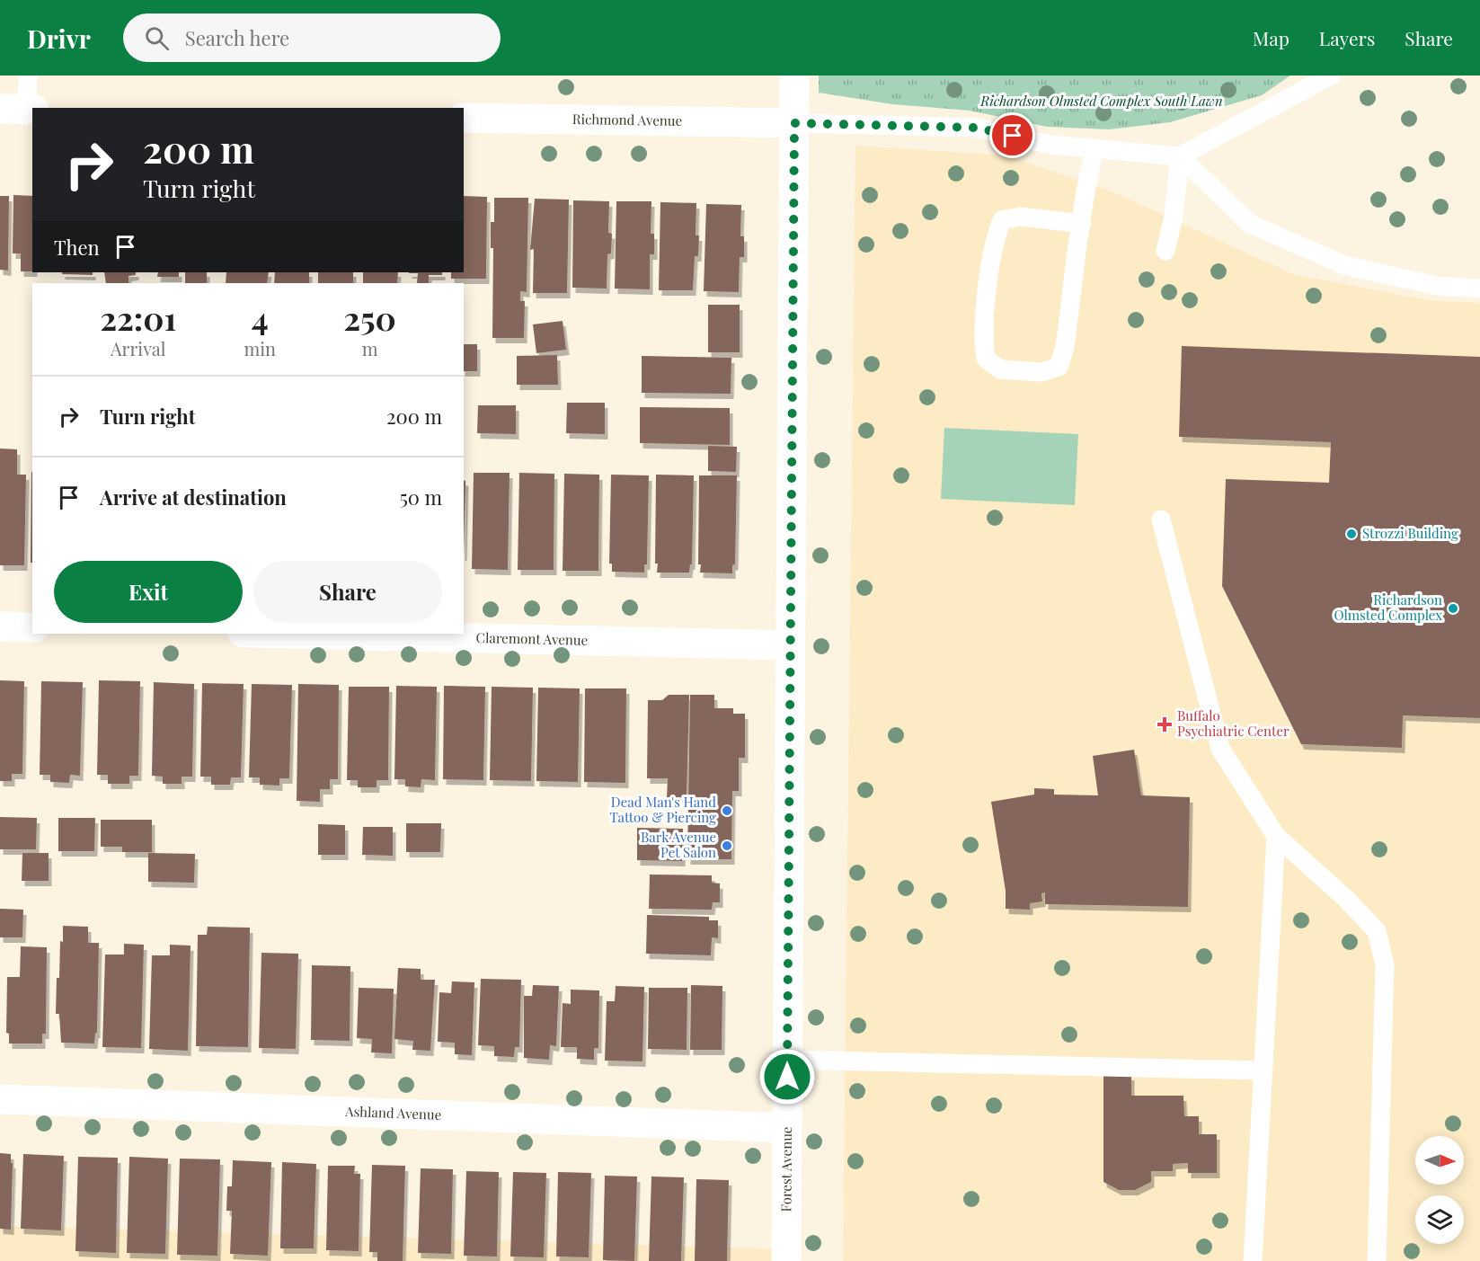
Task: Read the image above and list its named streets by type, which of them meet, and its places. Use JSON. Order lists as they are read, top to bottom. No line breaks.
{"streets":{"street":["Richmond Avenue","Claremont Avenue","Ashland Avenue","Forest Avenue"]},"crossings":[["Richmond Avenue","Forest Avenue"],["Claremont Avenue","Forest Avenue"],["Ashland Avenue","Forest Avenue"]],"parks":["Richardson Olmsted Complex South Lawn"],"places":{"other":["Strozzi Building","Richardson Olmsted Complex","Dead Man's Hand Tattoo & Piercing","Bark Avenue Pet Salon"],"health":["Buffalo Psychiatric Center"]},"north":"right","page":{"header":"Drivr","search":"Search here","nav":["Map","Layers","Share"],"turn":["200 m","Turn right"],"then":"Then","eta":["22:01","Arrival","4","min","250","m"],"list":[{"name":"Turn right","value":"200 m"},{"name":"Arrive at destination","value":"50 m"}],"buttons":["Exit","Share"]}}
